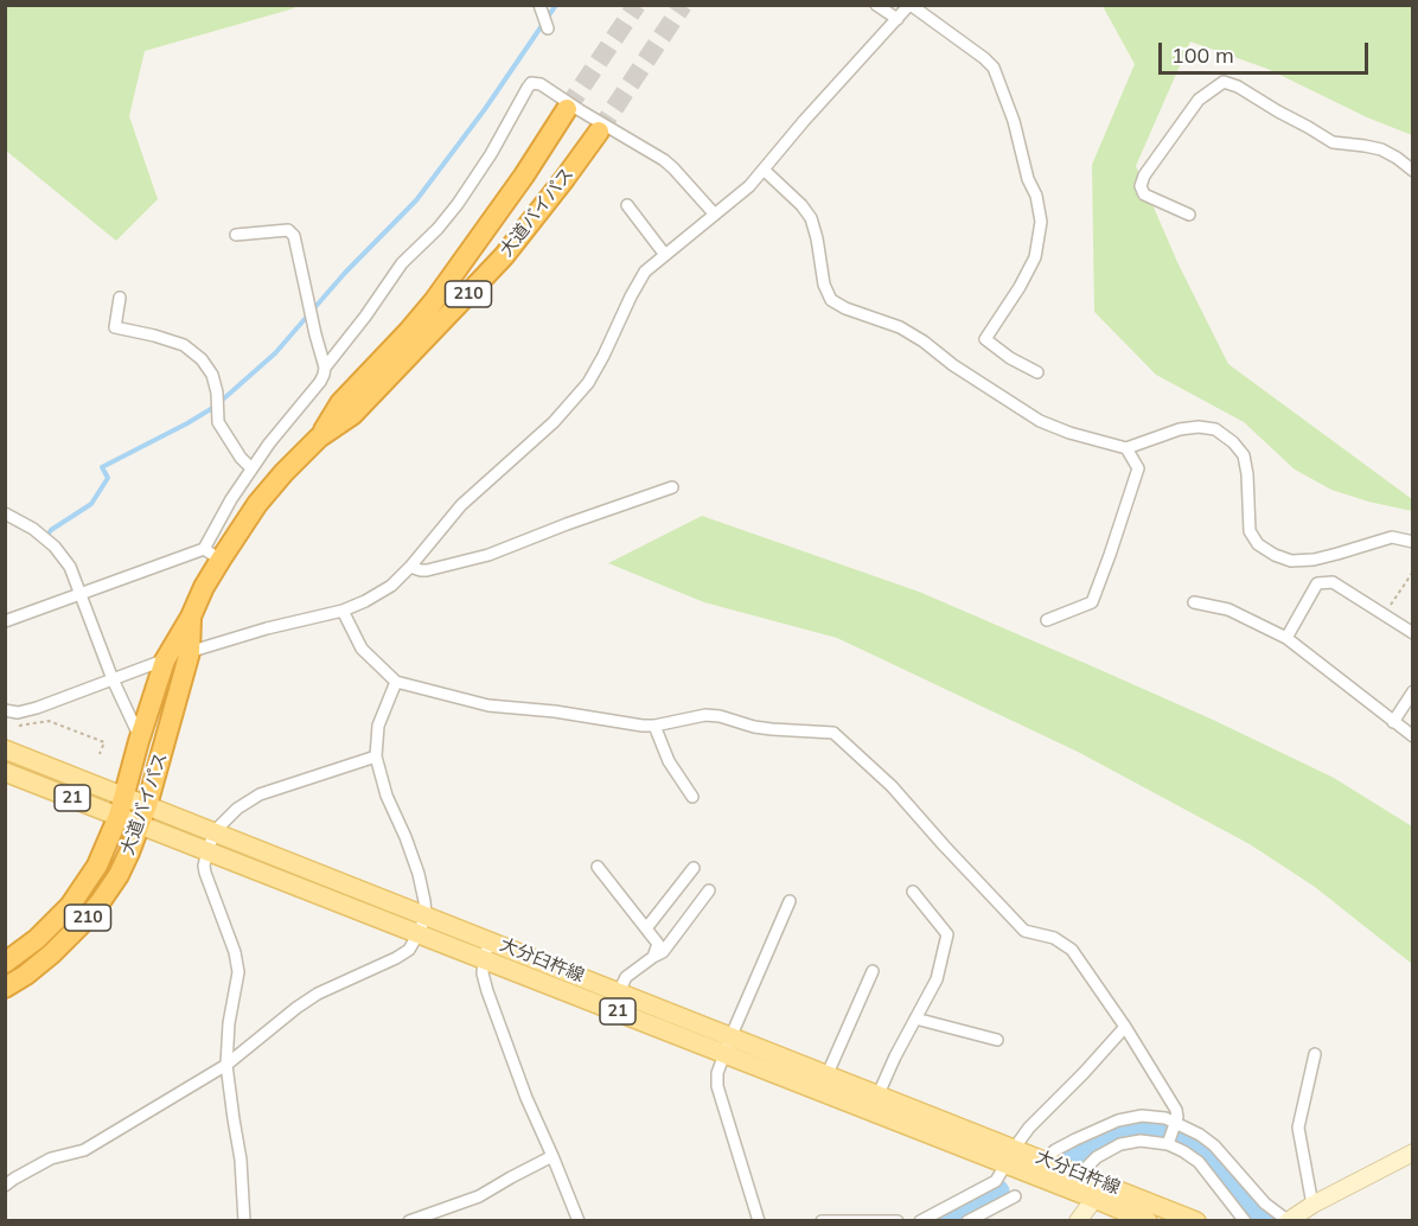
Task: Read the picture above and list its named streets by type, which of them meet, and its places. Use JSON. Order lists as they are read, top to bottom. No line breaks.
{"streets":{"highway":["大道バイパス","210"],"main road":["21","大分臼杵線"]},"crossings":[["大道バイパス","大分臼杵線"]],"scale_bar":"100 m"}
